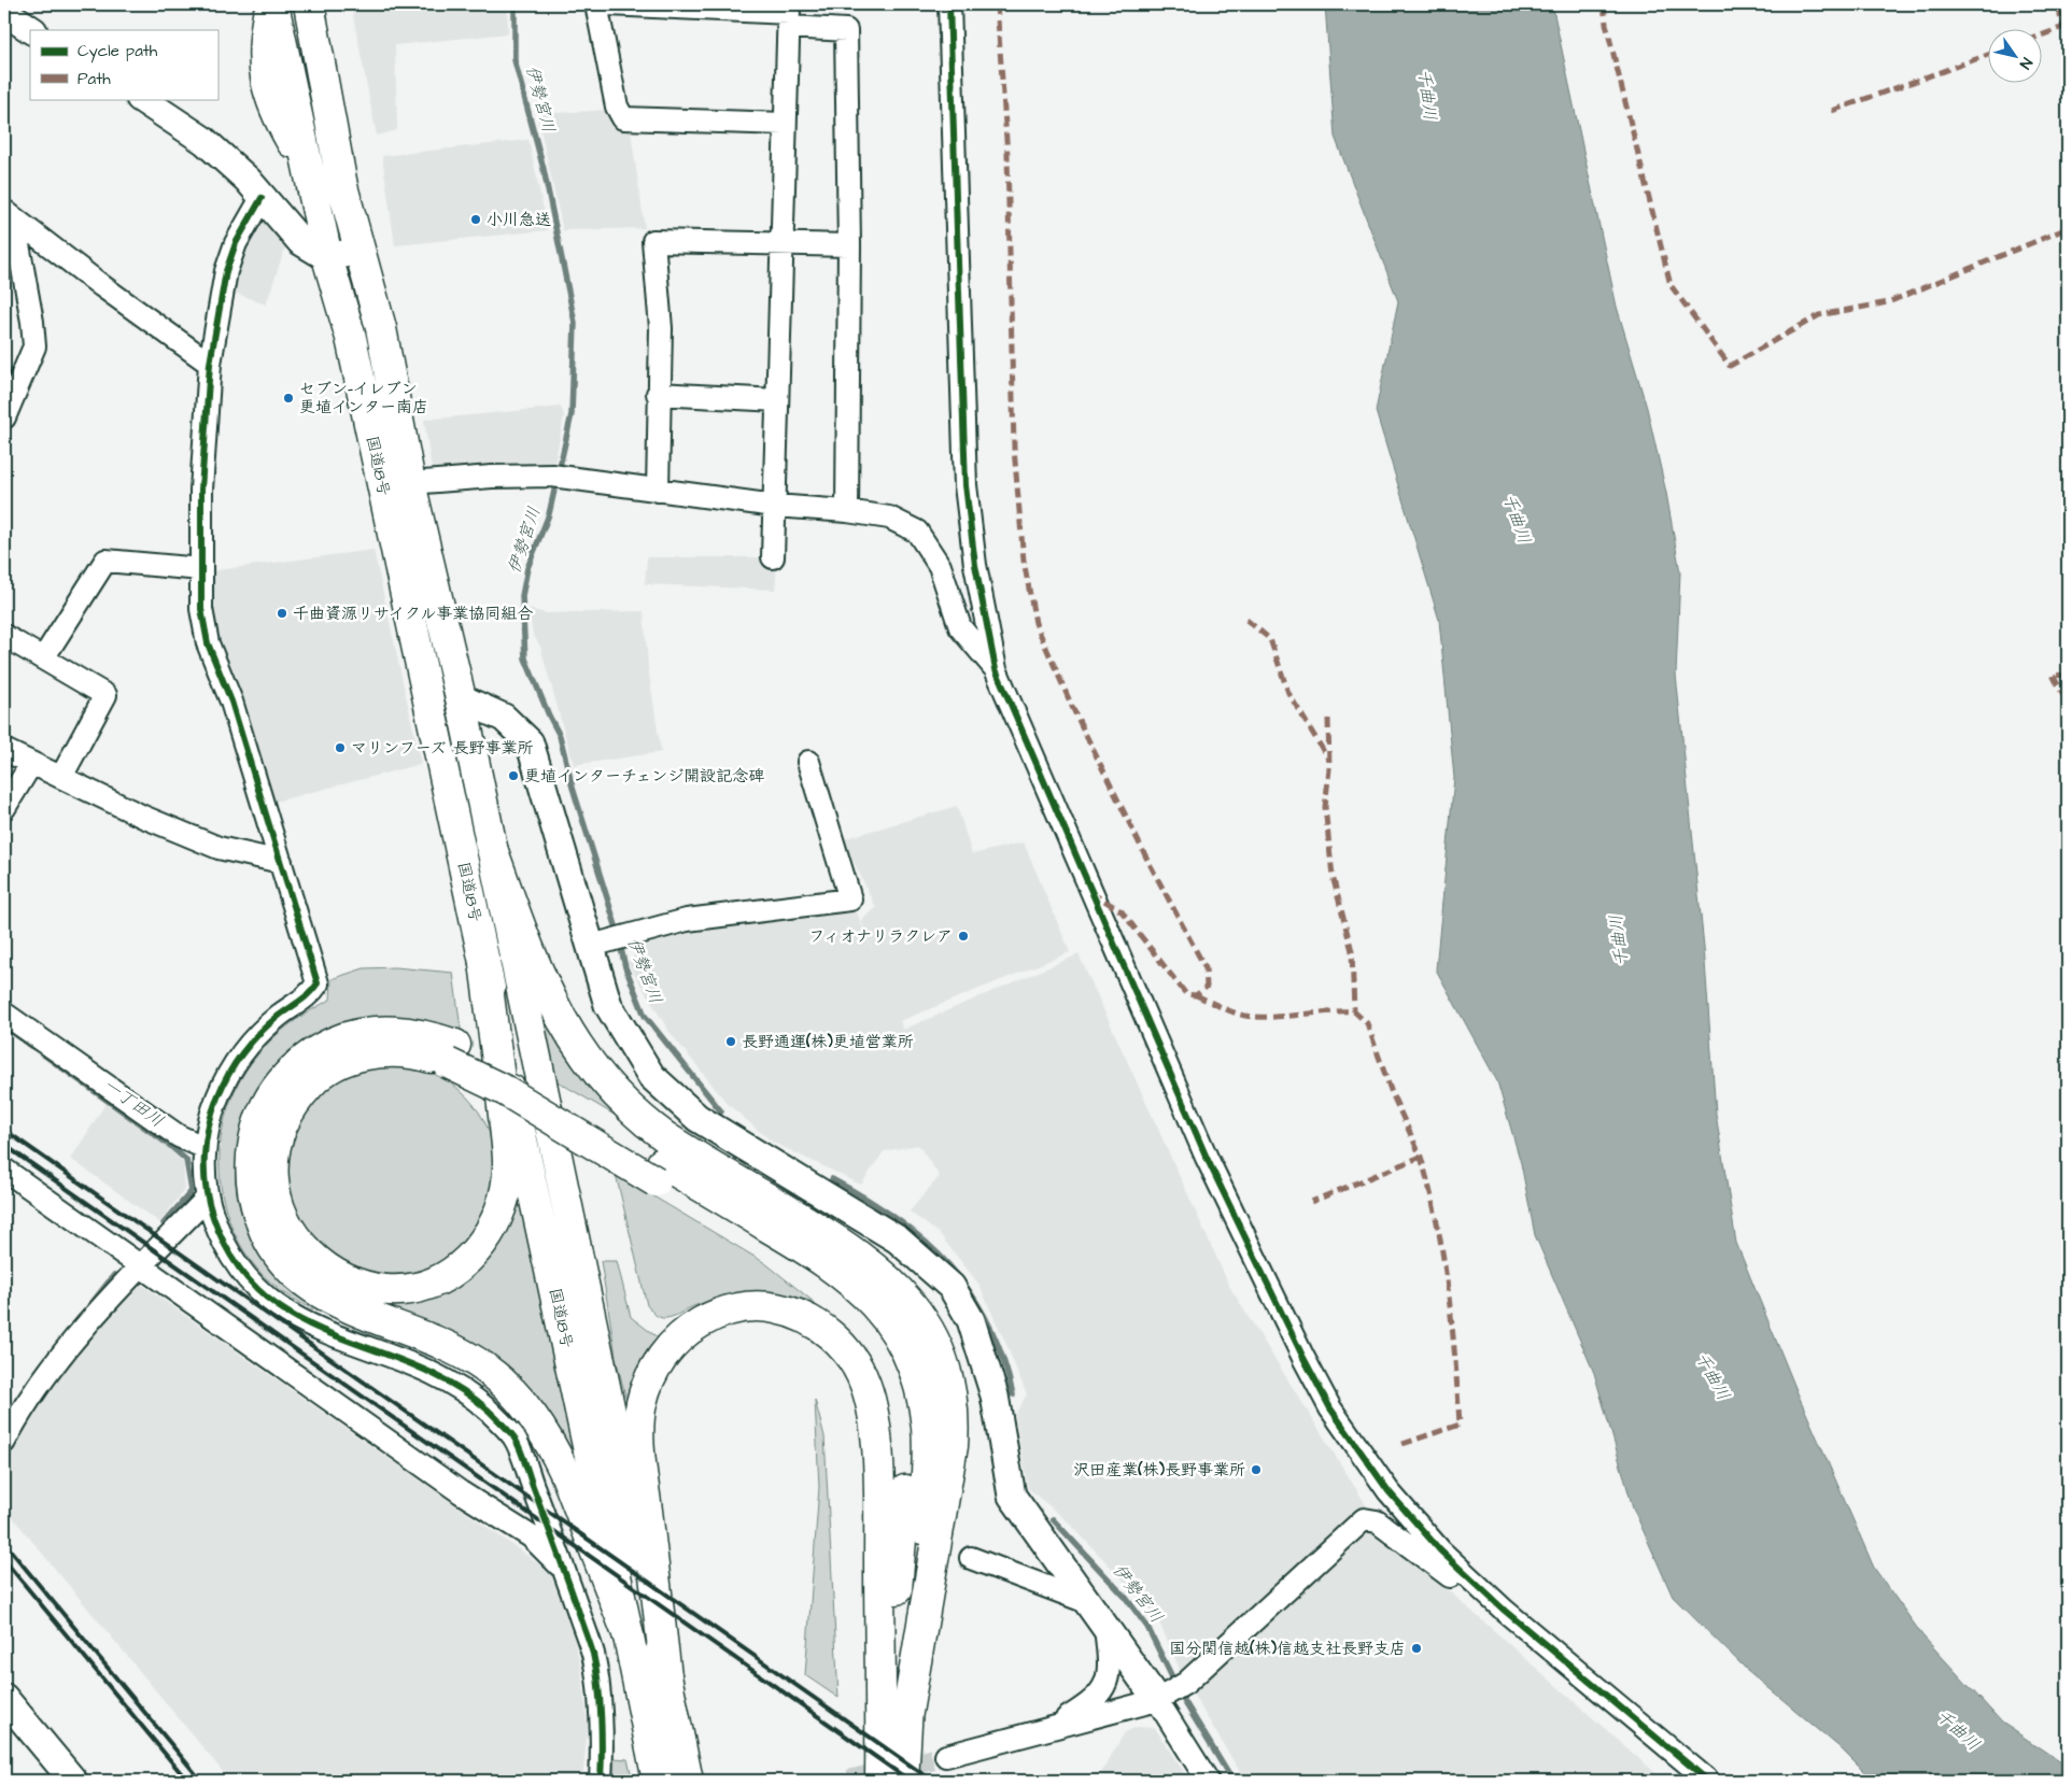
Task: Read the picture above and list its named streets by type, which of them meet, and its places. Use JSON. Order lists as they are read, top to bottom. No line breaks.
{"streets":{"highway":["国道18号"]},"water":["千曲川","伊勢宮川","一丁田川"],"places":["小川急送","セブン-イレブン 更埴インター南店","千曲資源リサイクル事業協同組合","マリンフーズ 長野事業所","更埴インターチェンジ開設記念碑","フィオナリラクレア","長野通運(株)更埴営業所","沢田産業(株)長野事業所","国分関信越(株)信越支社長野支店"],"legend":["Cycle path","Path"],"north":"bottom right"}
